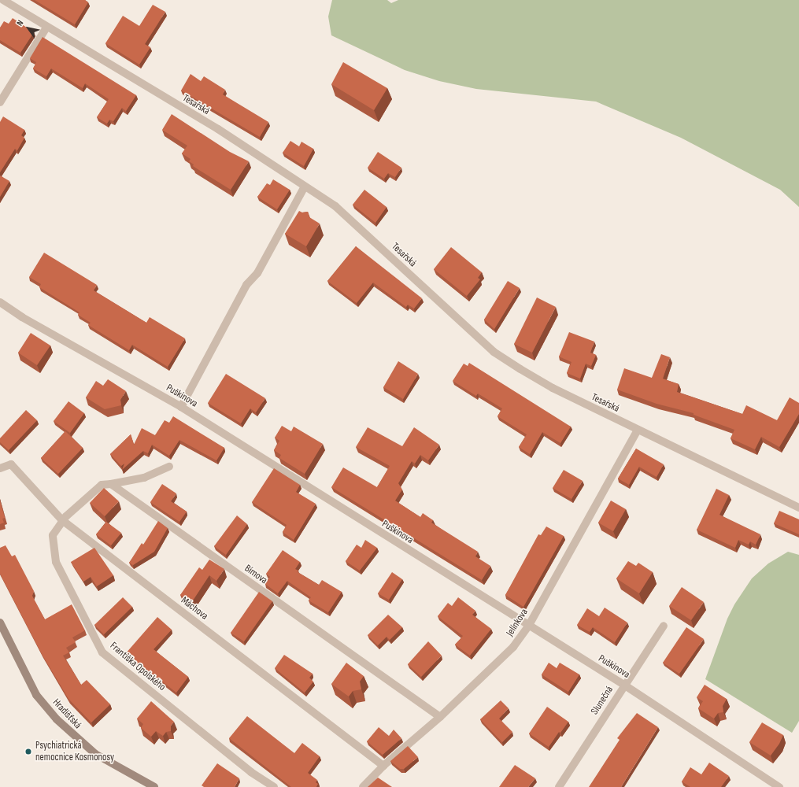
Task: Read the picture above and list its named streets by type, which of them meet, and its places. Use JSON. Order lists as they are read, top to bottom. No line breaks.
{"streets":{"main road":["Hradišťská"],"street":["Tesařská","Puškinova","Bímova","Máchova","Jelínkova","Františka Opolského","Slunečná"]},"crossings":[["Tesařská","Jelínkova"],["Puškinova","Jelínkova"],["Puškinova","Slunečná"],["Bímova","Jelínkova"],["Máchova","Jelínkova"],["Máchova","Františka Opolského"]],"places":["Psychiatrická nemocnice Kosmonosy"],"north":"top left"}
